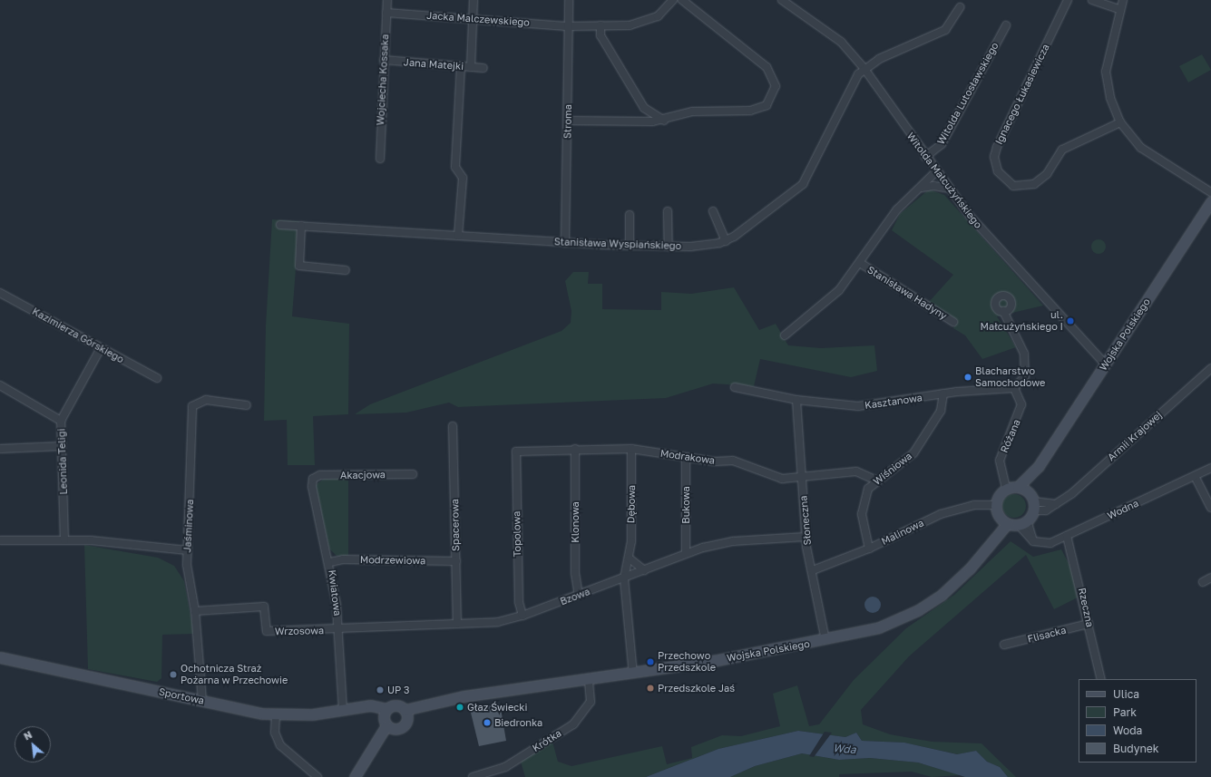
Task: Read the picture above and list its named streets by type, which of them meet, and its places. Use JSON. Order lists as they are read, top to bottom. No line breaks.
{"streets":{"street":["Jacka Malczewskiego","Jana Matejki","Wojciecha Kossaka","Witolda Lutosławskiego","Ignacego Łukasiewicza","Stroma","Witolda Małcużyńskiego","Stanisława Wyspiańskiego","Stanisława Hadyny","Wojska Polskiego","Kazimierza Górskiego","Kasztanowa","Różana","Armii Krajowej","Modrakowa","Leonida Teligi","Wiśniowa","Akacjowa","Dębowa","Bukowa","Wodna","Słoneczna","Klonowa","Spacerowa","Jaśminowa","Malinowa","Topolowa","Modrzewiowa","Kwiatowa","Bzowa","Rzeczna","Wrzosowa","Flisacka","Sportowa","Krótka"]},"crossings":[["Jacka Malczewskiego","Wojciecha Kossaka"],["Jacka Malczewskiego","Stroma"],["Jana Matejki","Wojciecha Kossaka"],["Witolda Lutosławskiego","Witolda Małcużyńskiego"],["Stroma","Stanisława Wyspiańskiego"],["Witolda Małcużyńskiego","Stanisława Wyspiańskiego"],["Witolda Małcużyńskiego","Wojska Polskiego"],["Wojska Polskiego","Różana"],["Wojska Polskiego","Armii Krajowej"],["Wojska Polskiego","Wodna"],["Wojska Polskiego","Słoneczna"],["Wojska Polskiego","Malinowa"],["Wojska Polskiego","Sportowa"],["Wojska Polskiego","Krótka"],["Kazimierza Górskiego","Leonida Teligi"],["Kasztanowa","Różana"],["Kasztanowa","Wiśniowa"],["Kasztanowa","Słoneczna"],["Różana","Armii Krajowej"],["Różana","Wodna"],["Różana","Malinowa"],["Armii Krajowej","Wodna"],["Armii Krajowej","Malinowa"],["Modrakowa","Wiśniowa"],["Modrakowa","Dębowa"],["Modrakowa","Bukowa"],["Modrakowa","Słoneczna"],["Modrakowa","Klonowa"],["Modrakowa","Topolowa"],["Wiśniowa","Malinowa"],["Akacjowa","Kwiatowa"],["Dębowa","Bzowa"],["Bukowa","Bzowa"],["Wodna","Malinowa"],["Wodna","Rzeczna"],["Słoneczna","Malinowa"],["Słoneczna","Bzowa"],["Klonowa","Bzowa"],["Spacerowa","Modrzewiowa"],["Spacerowa","Bzowa"],["Jaśminowa","Wrzosowa"],["Jaśminowa","Sportowa"],["Topolowa","Bzowa"],["Modrzewiowa","Kwiatowa"],["Kwiatowa","Bzowa"],["Kwiatowa","Wrzosowa"],["Kwiatowa","Sportowa"],["Bzowa","Wrzosowa"],["Rzeczna","Flisacka"]],"water":["Wda"],"places":["ul. Małcużyńskiego I","Blacharstwo Samochodowe","Przechowo Przedszkole","Ochotnicza Straż Pożarna w Przechowie","Przedszkole Jaś","UP 3","Głaz Świecki","Biedronka"],"legend":["Ulica","Park","Woda","Budynek"],"north":"top left"}
